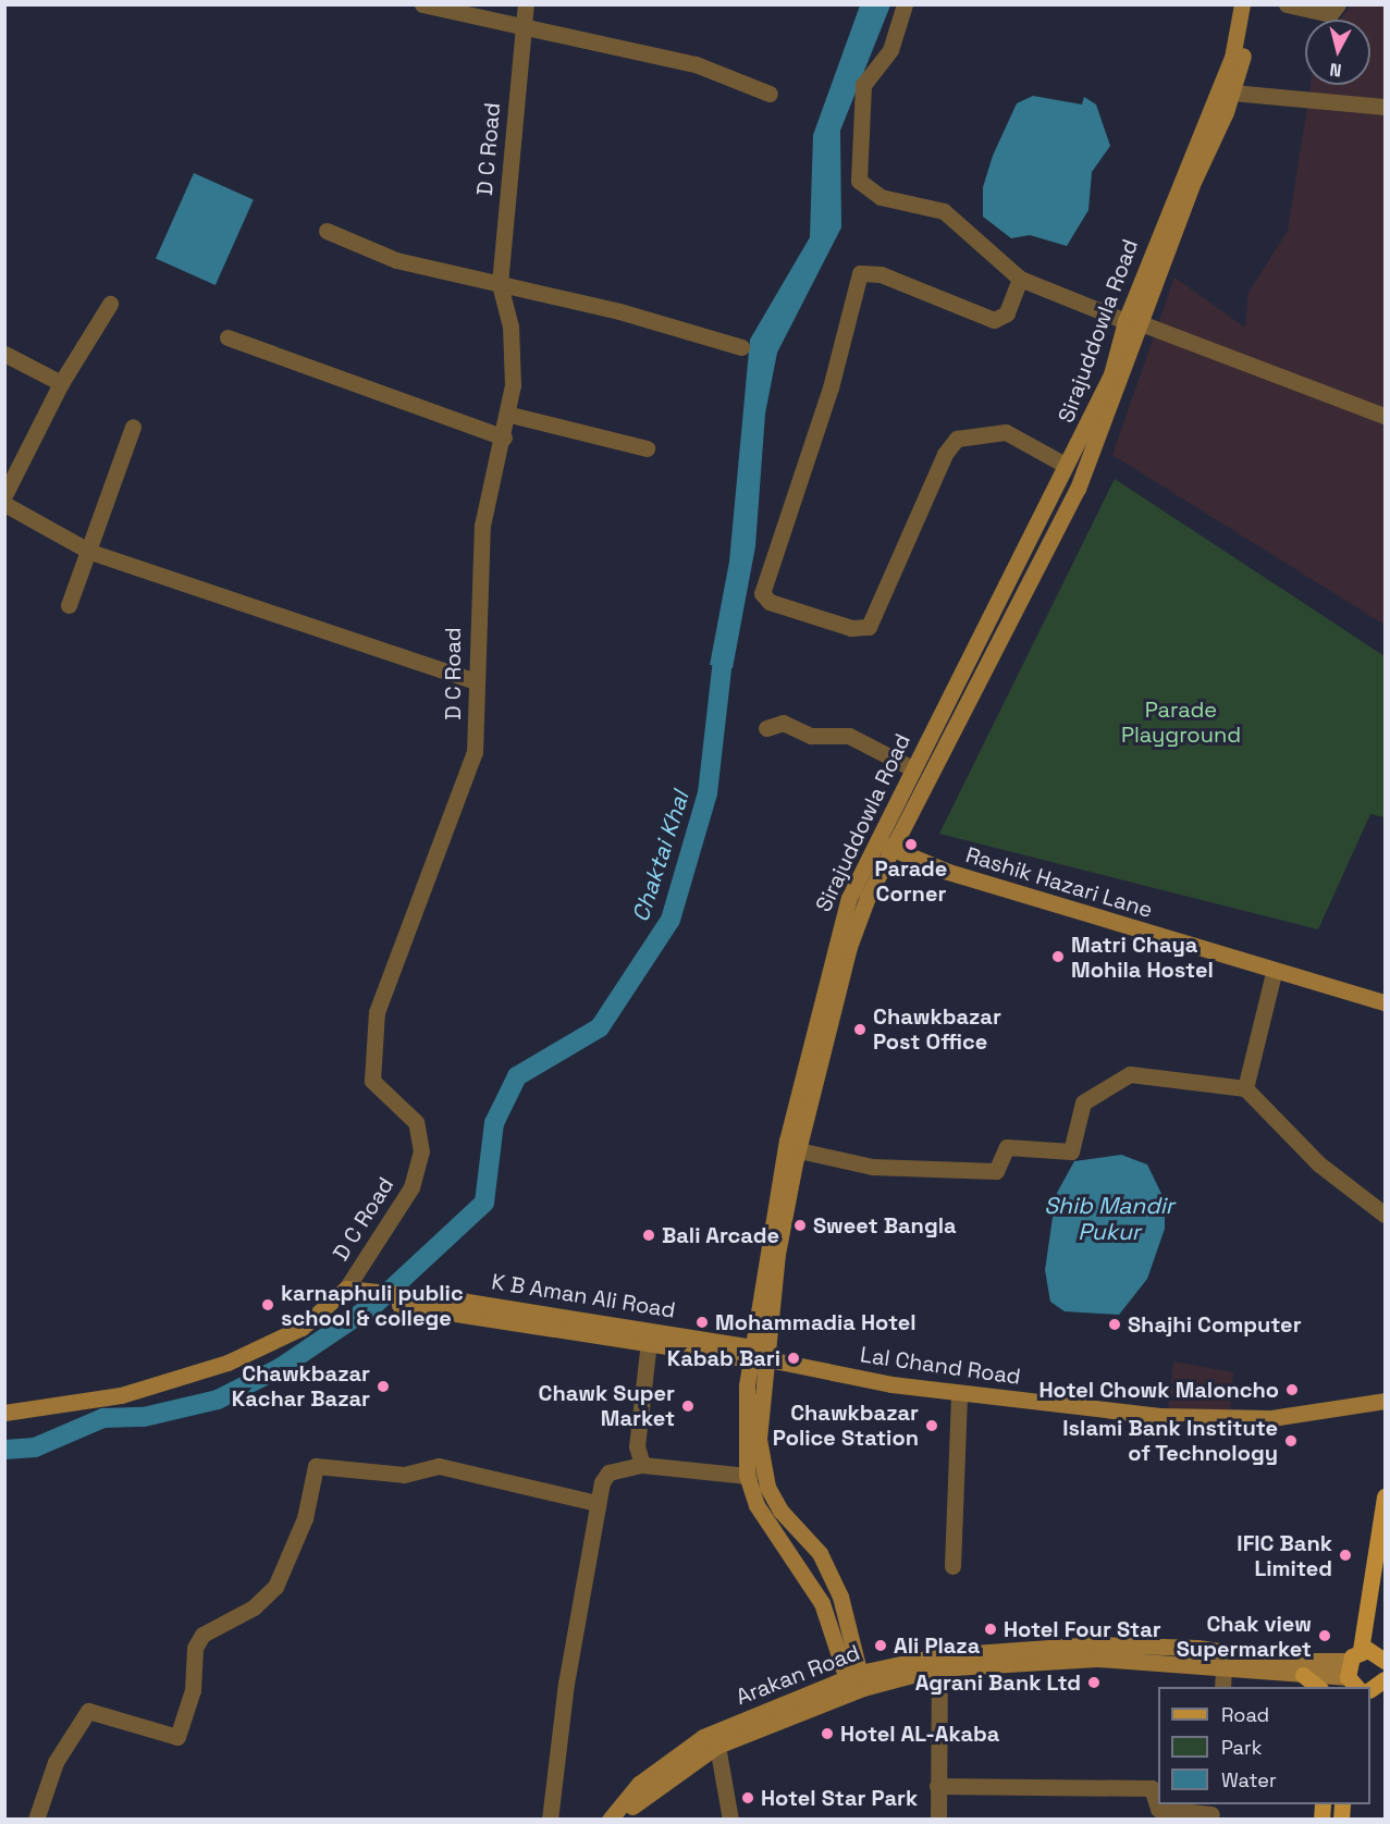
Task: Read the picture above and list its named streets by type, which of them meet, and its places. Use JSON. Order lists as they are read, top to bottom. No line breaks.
{"streets":{"main road":["Sirajuddowla Road","Rashik Hazari Lane","K B Aman Ali Road","Lal Chand Road","Arakan Road"],"street":["D C Road"]},"crossings":[["D C Road","K B Aman Ali Road"],["Sirajuddowla Road","Rashik Hazari Lane"],["Sirajuddowla Road","K B Aman Ali Road"],["Sirajuddowla Road","Lal Chand Road"],["Sirajuddowla Road","Arakan Road"],["K B Aman Ali Road","Lal Chand Road"]],"water":["Chaktai Khal","Shib Mandir Pukur"],"parks":["Parade Playground"],"places":["Parade Corner","Matri Chaya Mohila Hostel","Chawkbazar Post Office","Sweet Bangla","Bali Arcade","karnaphuli public school & college","Mohammadia Hotel","Shajhi Computer","Kabab Bari","Chawkbazar Kachar Bazar","Hotel Chowk Maloncho","Chawk Super Market","Chawkbazar Police Station","Islami Bank Institute of Technology","IFIC Bank Limited","Hotel Four Star","Chak view Supermarket","Ali Plaza","Agrani Bank Ltd","Hotel AL-Akaba","Hotel Star Park"],"legend":["Road","Park","Water"],"north":"bottom"}
